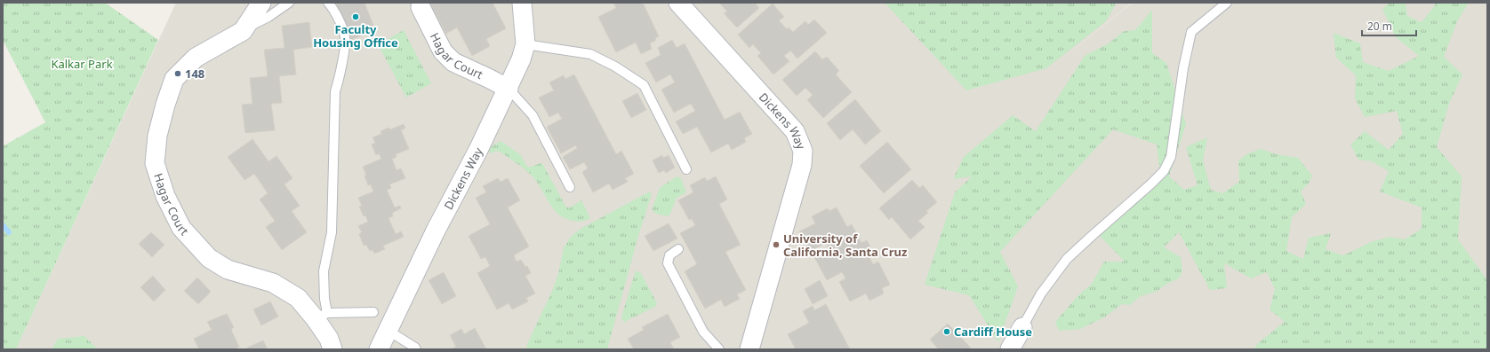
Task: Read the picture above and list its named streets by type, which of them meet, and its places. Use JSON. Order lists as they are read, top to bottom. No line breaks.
{"streets":{"street":["Hagar Court","Dickens Way"]},"crossings":[["Hagar Court","Dickens Way"]],"parks":["Kalkar Park"],"places":["Faculty Housing Office","148","University of California, Santa Cruz","Cardiff House"],"scale_bar":"20 m"}
